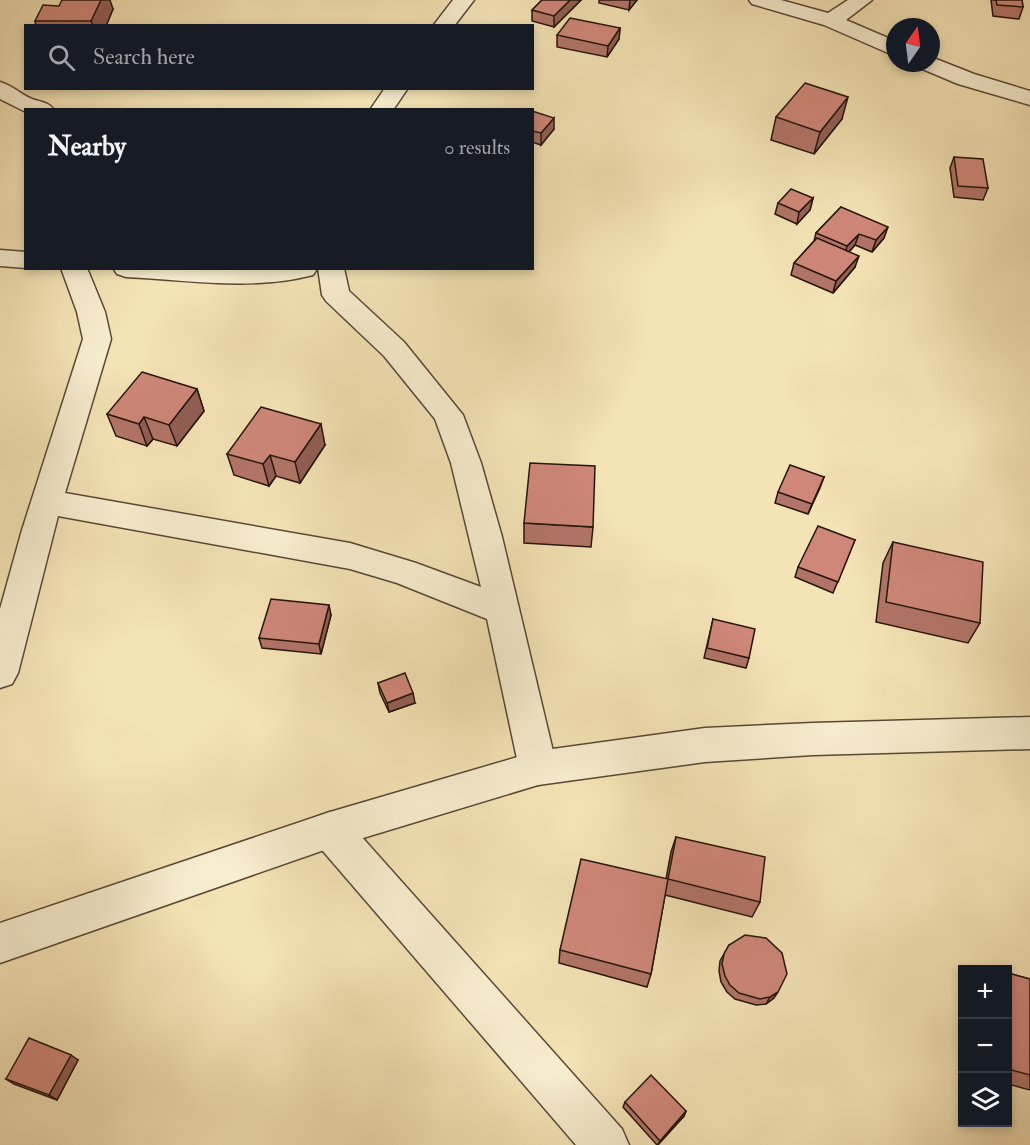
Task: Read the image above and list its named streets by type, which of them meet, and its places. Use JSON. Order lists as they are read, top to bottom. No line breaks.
{"north":"top","page":{"search":"Search here","heading":["Nearby","0 results"],"map_buttons":["+","−"]}}
